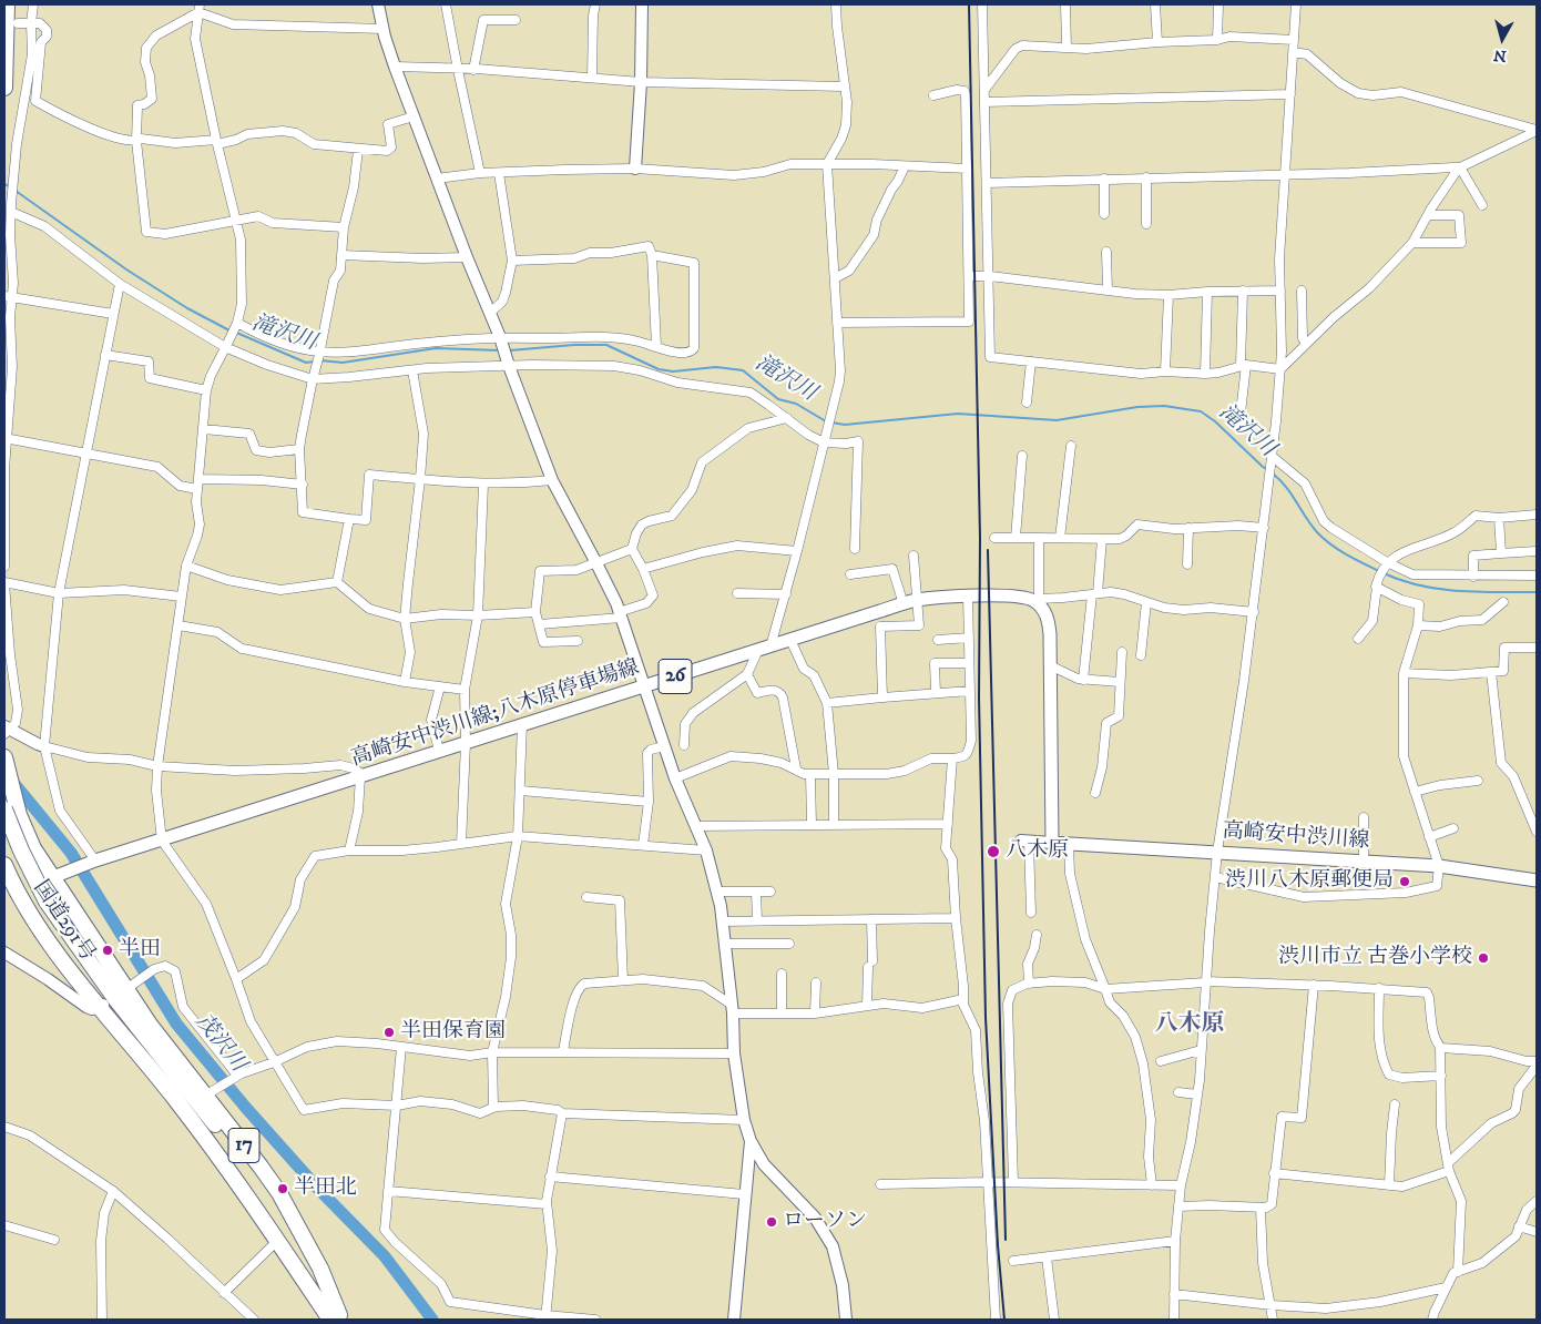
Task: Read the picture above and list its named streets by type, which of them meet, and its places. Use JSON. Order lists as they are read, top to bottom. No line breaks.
{"streets":{"highway":["国道291号","17"],"main road":["26","高崎安中渋川線;八木原停車場線","高崎安中渋川線"]},"crossings":[["26","高崎安中渋川線;八木原停車場線"],["26","国道291号"],["26","17"],["国道291号","17"]],"districts":["八木原"],"water":["滝沢川","茂沢川"],"places":["八木原","渋川八木原郵便局","半田","渋川市立 古巻小学校","半田保育園","半田北","ローソン"],"north":"bottom"}
